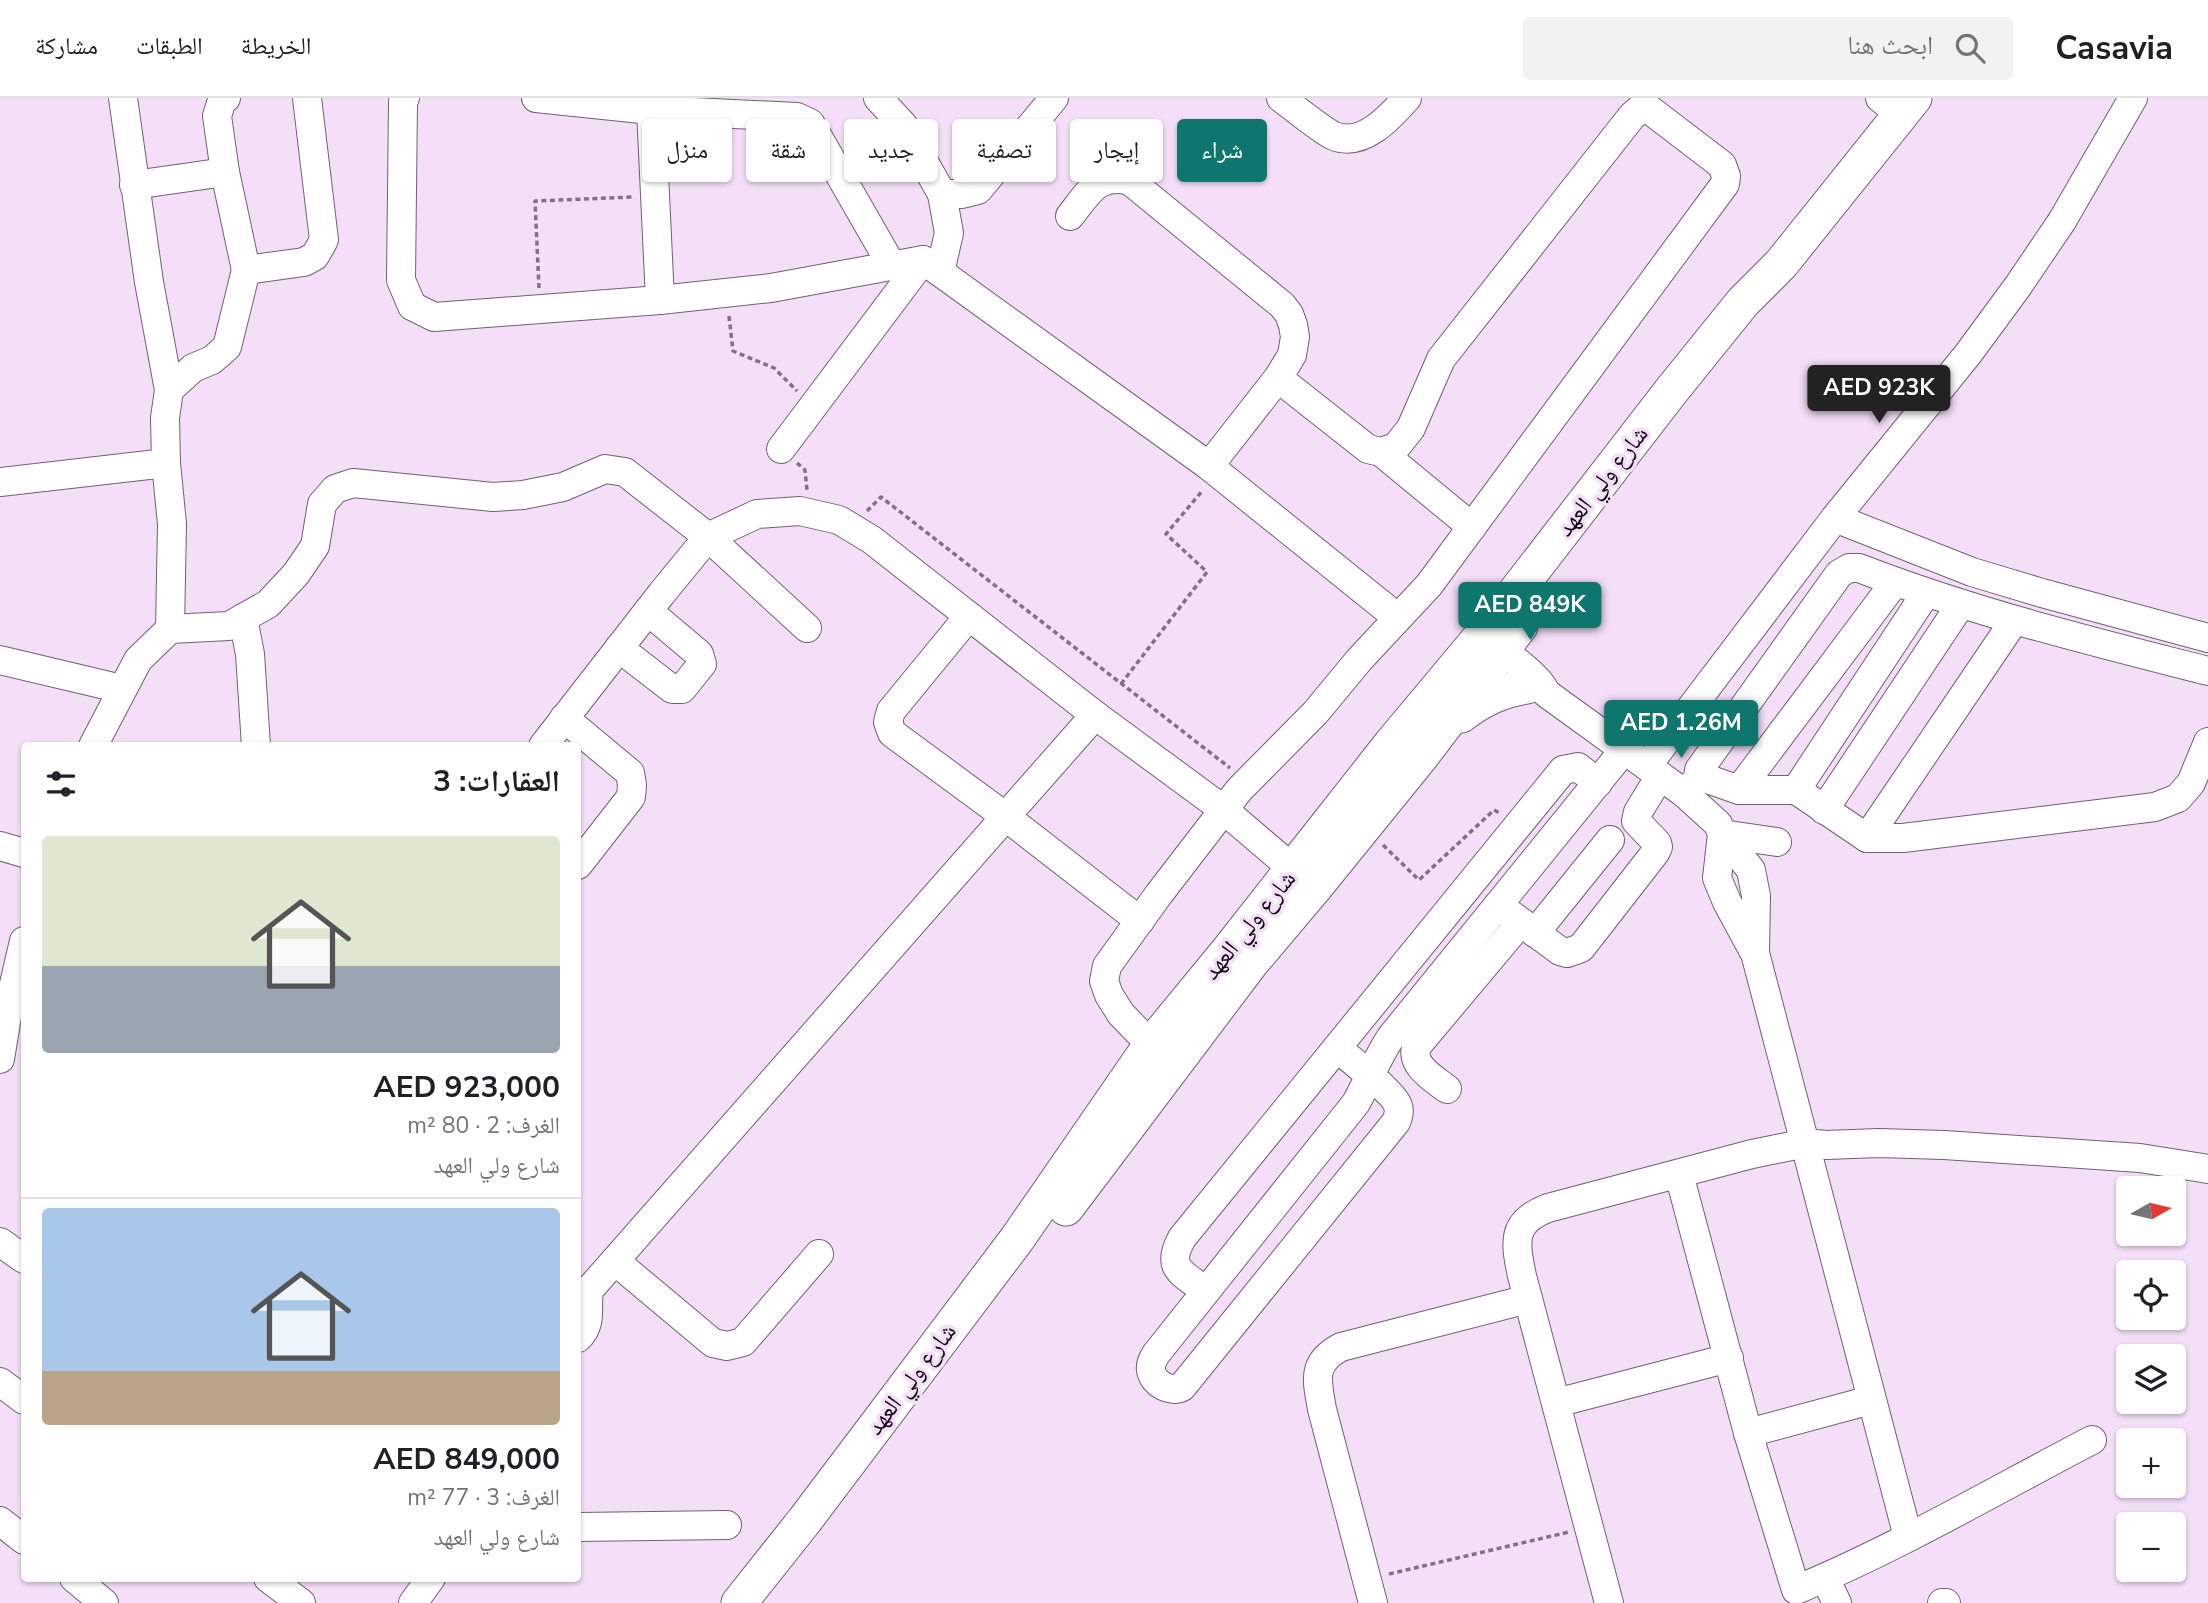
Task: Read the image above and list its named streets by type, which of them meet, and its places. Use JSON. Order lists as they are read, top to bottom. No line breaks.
{"streets":{"main road":["شارع ولي العهد"]},"north":"right","page":{"header":"Casavia","search":"ابحث هنا","nav":["الخريطة","الطبقات","مشاركة"],"chip":["شراء","إيجار","تصفية","جديد","شقة","منزل"],"price":["AED 923K","AED 849K","AED 1.26M"],"heading":"العقارات: 3","list":[{"name":"AED 923,000","note":"الغرف: 2 · 80 m² · شارع ولي العهد"},{"name":"AED 849,000","note":"الغرف: 3 · 77 m² · شارع ولي العهد"}],"map_buttons":["+","−"]}}
